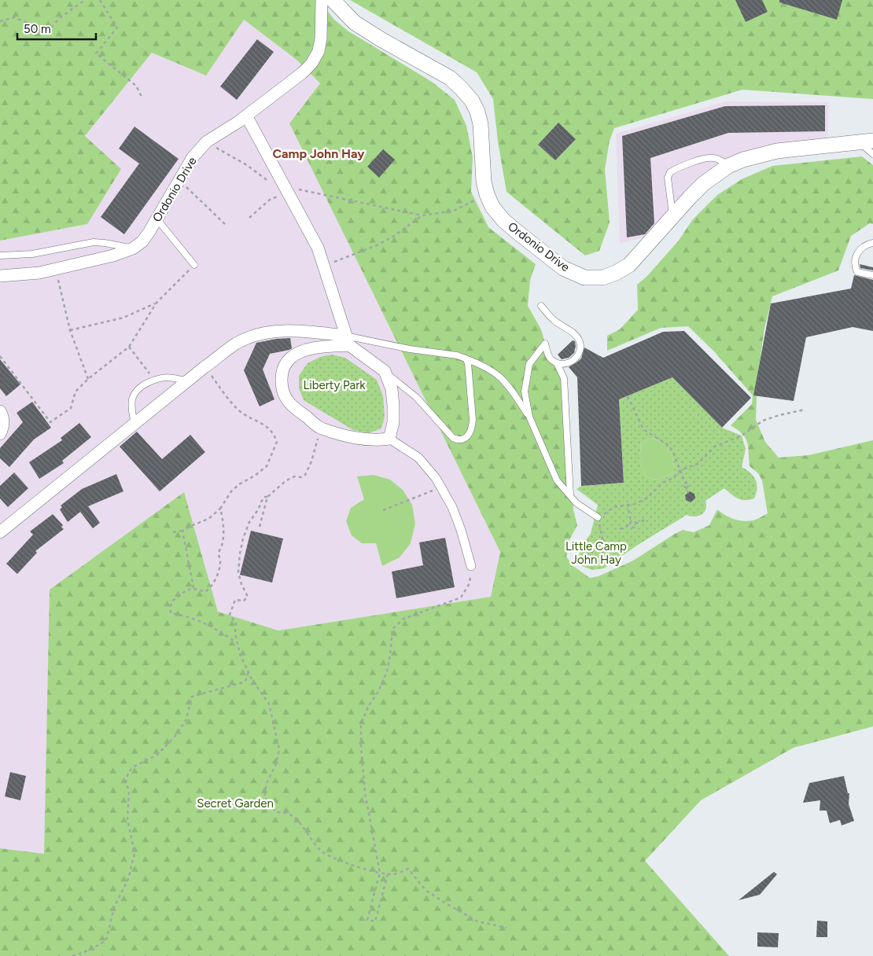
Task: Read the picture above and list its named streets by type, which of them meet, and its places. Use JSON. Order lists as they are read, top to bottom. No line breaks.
{"streets":{"street":["Ordonio Drive"]},"districts":["Camp John Hay"],"parks":["Liberty Park","Little Camp John Hay","Secret Garden"],"scale_bar":"50 m"}
